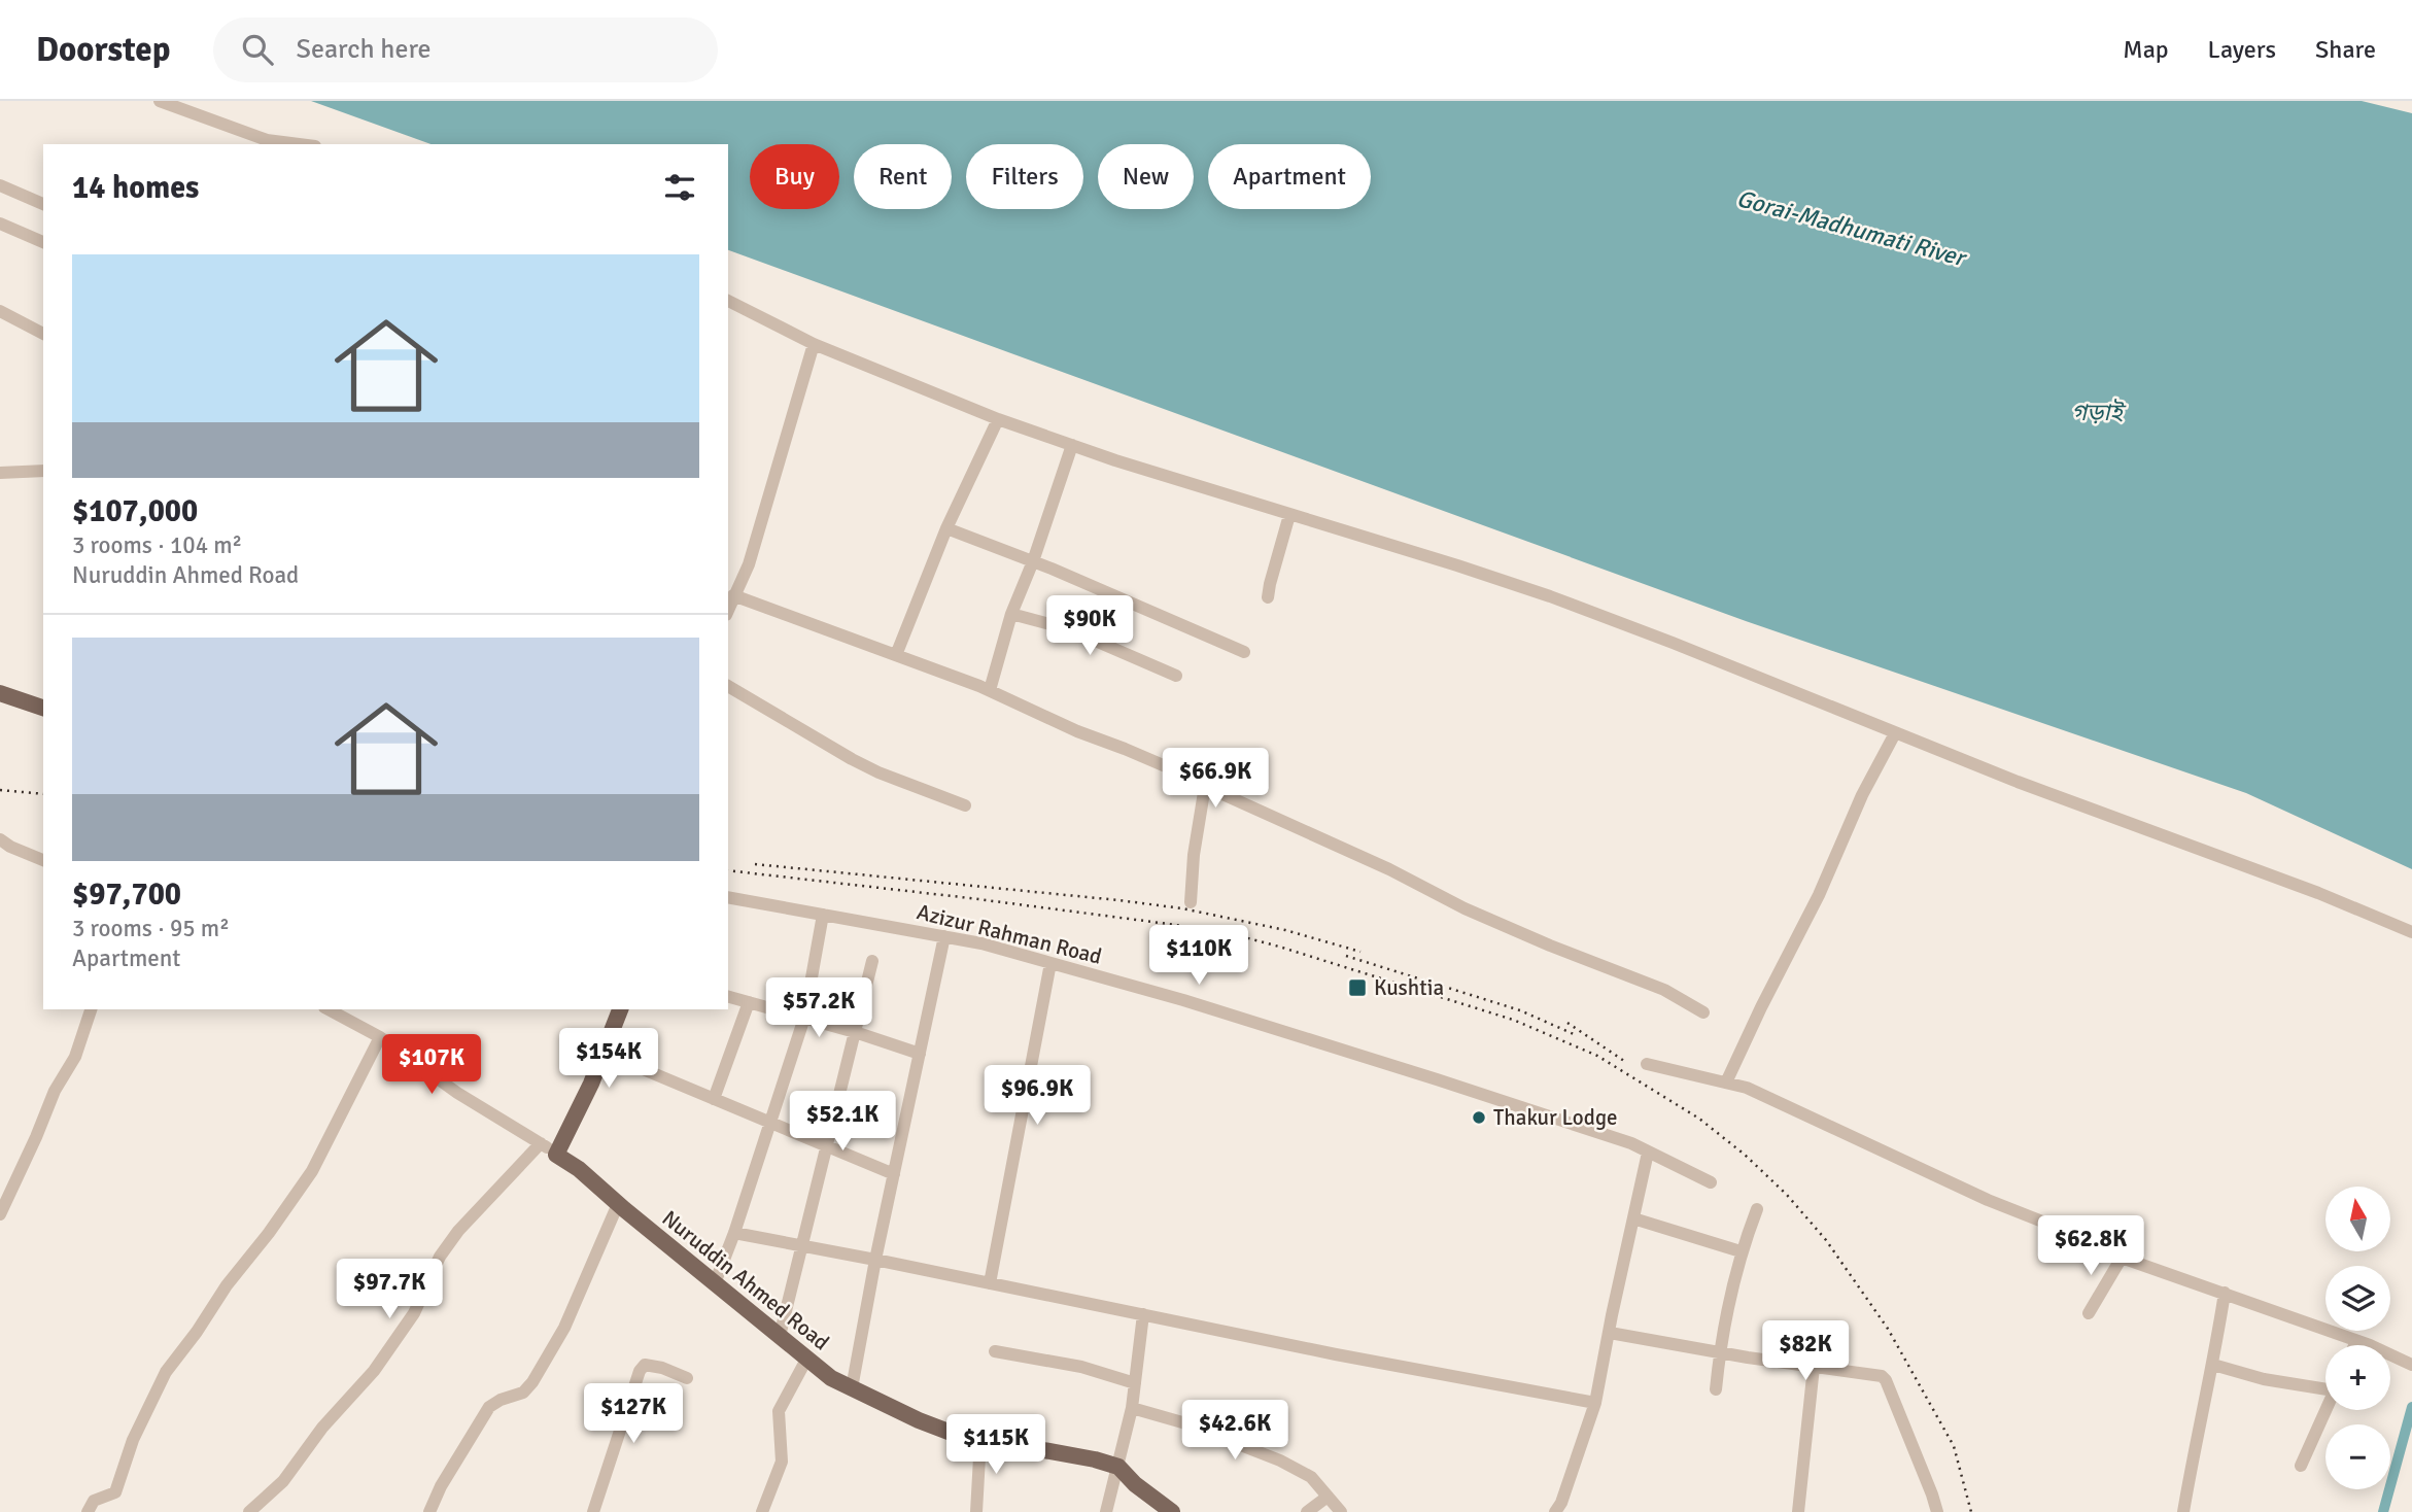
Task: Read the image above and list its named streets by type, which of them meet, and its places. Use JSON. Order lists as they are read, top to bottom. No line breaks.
{"streets":{"main road":["Nuruddin Ahmed Road"],"street":["Azizur Rahman Road"]},"water":["Gorai-Madhumati River","গড়াই"],"places":{"transit":["Kushtia"],"other":["Thakur Lodge"]},"north":"top","page":{"header":"Doorstep","search":"Search here","nav":["Map","Layers","Share"],"chip":["Buy","Rent","Filters","New","Apartment"],"heading":"14 homes","list":[{"name":"$107,000","note":"3 rooms · 104 m² · Nuruddin Ahmed Road"},{"name":"$97,700","note":"3 rooms · 95 m² · Apartment"}],"price":["$90K","$66.9K","$110K","$57.2K","$154K","$107K","$96.9K","$52.1K","$62.8K","$97.7K","$82K","$127K","$42.6K","$115K"],"map_buttons":["+","−"]}}
